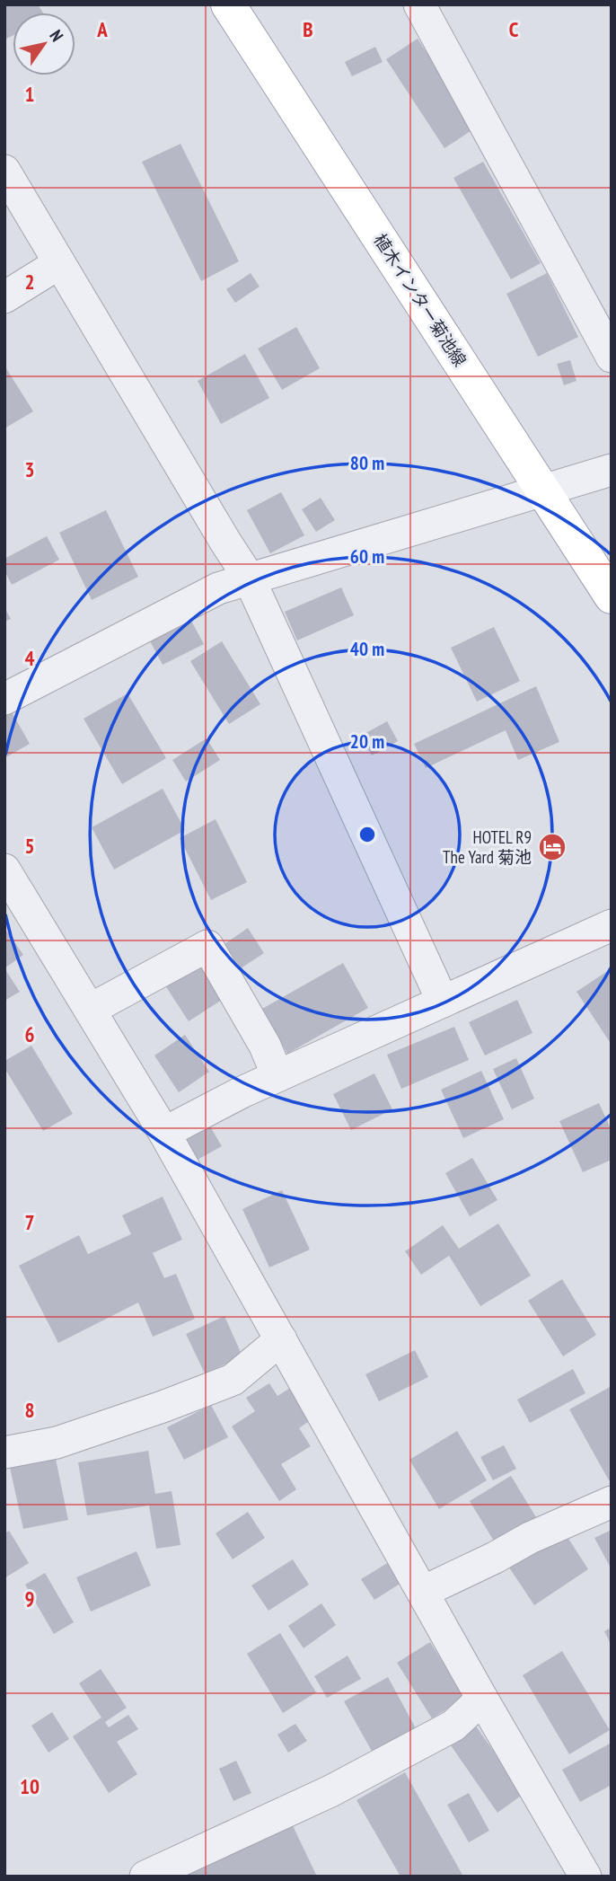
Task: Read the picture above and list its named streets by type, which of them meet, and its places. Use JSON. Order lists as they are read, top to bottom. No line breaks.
{"streets":{"main road":["植木インター菊池線"]},"places":{"hotel":["HOTEL R9 The Yard 菊池"]},"north":"top right","grid":{"columns":["A","B","C"],"rows":["1","2","3","4","5","6","7","8","9","10"]},"rings":["80 m","60 m","40 m","20 m"]}
